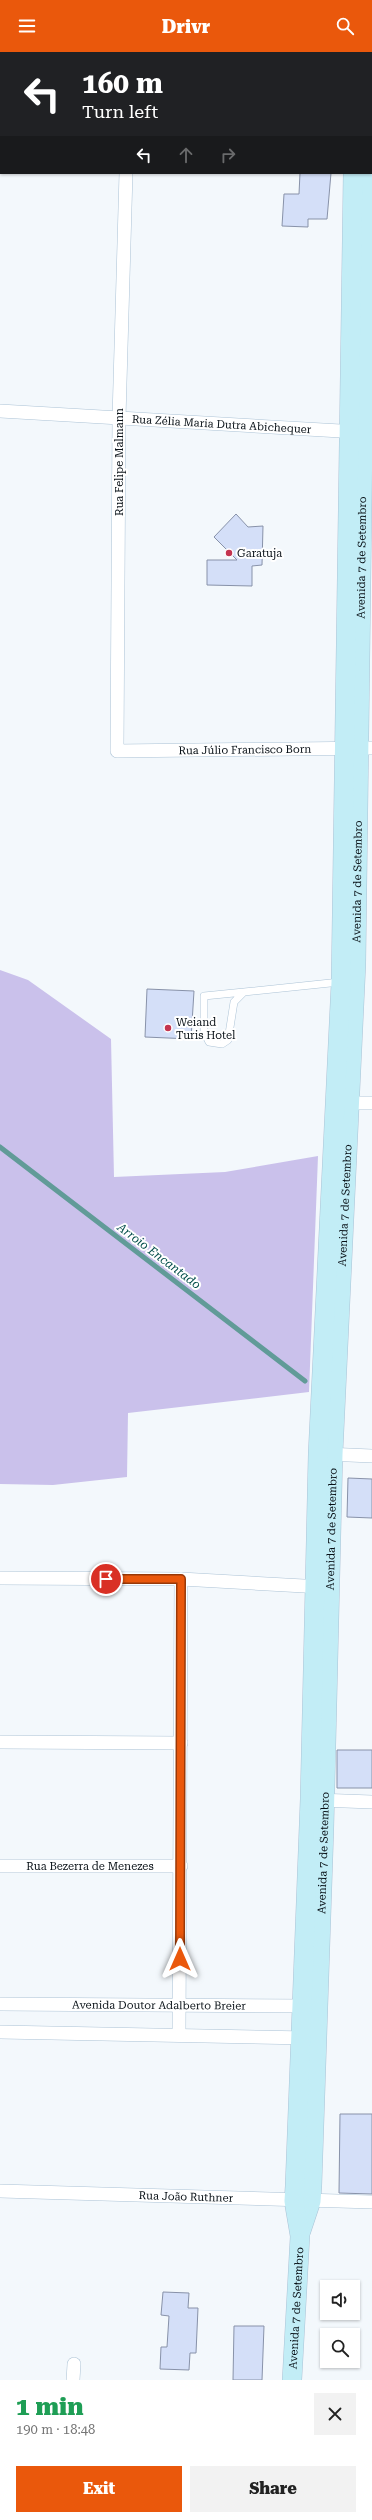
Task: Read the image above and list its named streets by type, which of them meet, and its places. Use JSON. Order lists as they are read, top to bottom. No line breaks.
{"streets":{"main road":["Avenida 7 de Setembro"],"street":["Rua Zélia Maria Dutra Abichequer","Rua Felipe Malmann","Rua Júlio Francisco Born","Rua Bezerra de Menezes","Avenida Doutor Adalberto Breier","Rua João Ruthner"]},"crossings":[["Rua Zélia Maria Dutra Abichequer","Rua Felipe Malmann"],["Rua Zélia Maria Dutra Abichequer","Avenida 7 de Setembro"],["Rua Felipe Malmann","Rua Júlio Francisco Born"],["Avenida 7 de Setembro","Rua Júlio Francisco Born"],["Avenida 7 de Setembro","Avenida Doutor Adalberto Breier"],["Avenida 7 de Setembro","Rua João Ruthner"]],"water":["Arroio Encantado"],"places":["Garatuja","Weiand Turis Hotel"],"page":{"header":"Drivr","turn":["160 m","Turn left"],"heading":["1 min","190 m · 18:48"],"buttons":["Exit","Share"]}}
